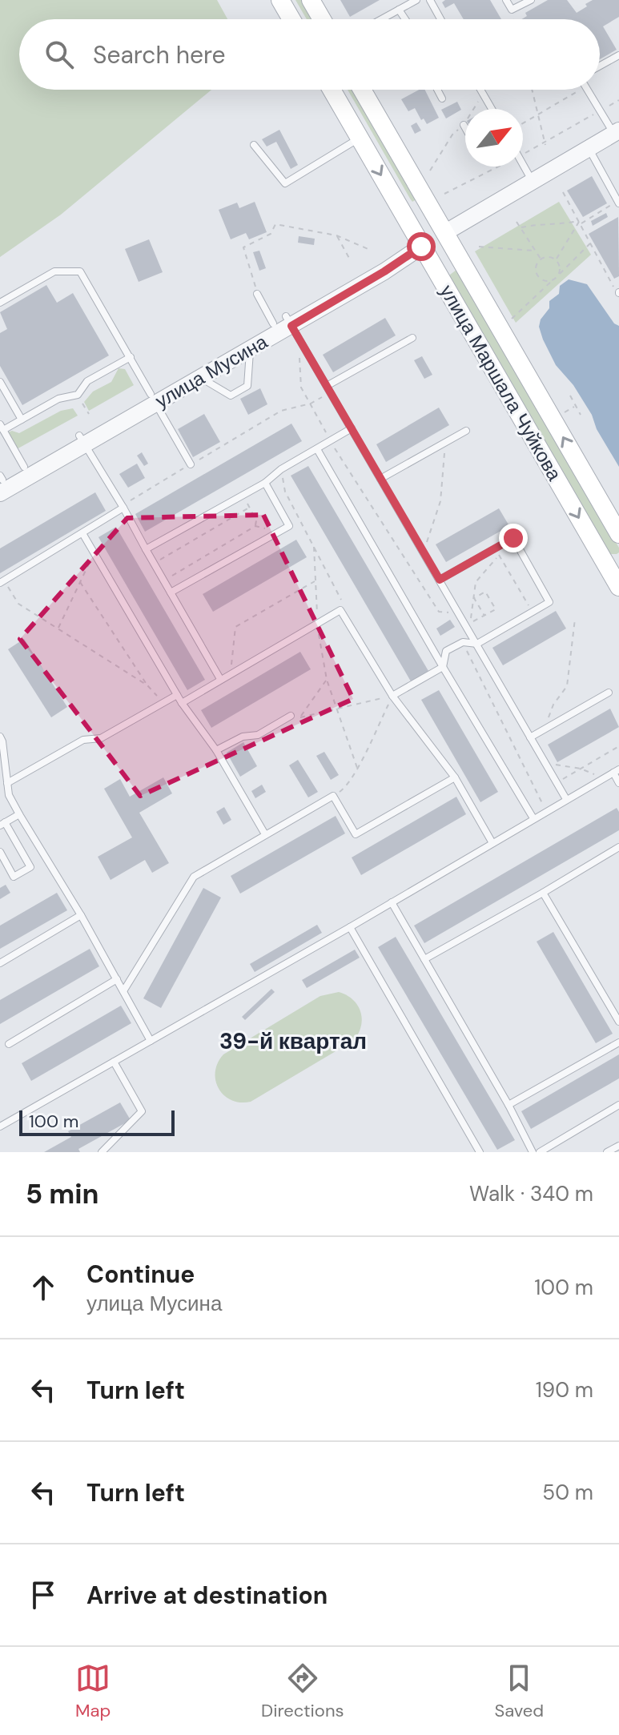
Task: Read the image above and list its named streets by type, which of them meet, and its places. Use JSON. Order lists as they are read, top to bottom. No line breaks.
{"streets":{"main road":["улица Мусина","улица Маршала Чуйкова"]},"crossings":[["улица Мусина","улица Маршала Чуйкова"]],"districts":["39-й квартал"],"scale_bar":"100 m","north":"top right","page":{"search":"Search here","scale":"100 m","heading":["5 min","Walk · 340 m"],"list":[["Continue","улица Мусина","100 m"],["Turn left","190 m"],["Turn left","50 m"],"Arrive at destination"],"nav":["Map","Directions","Saved"]}}
